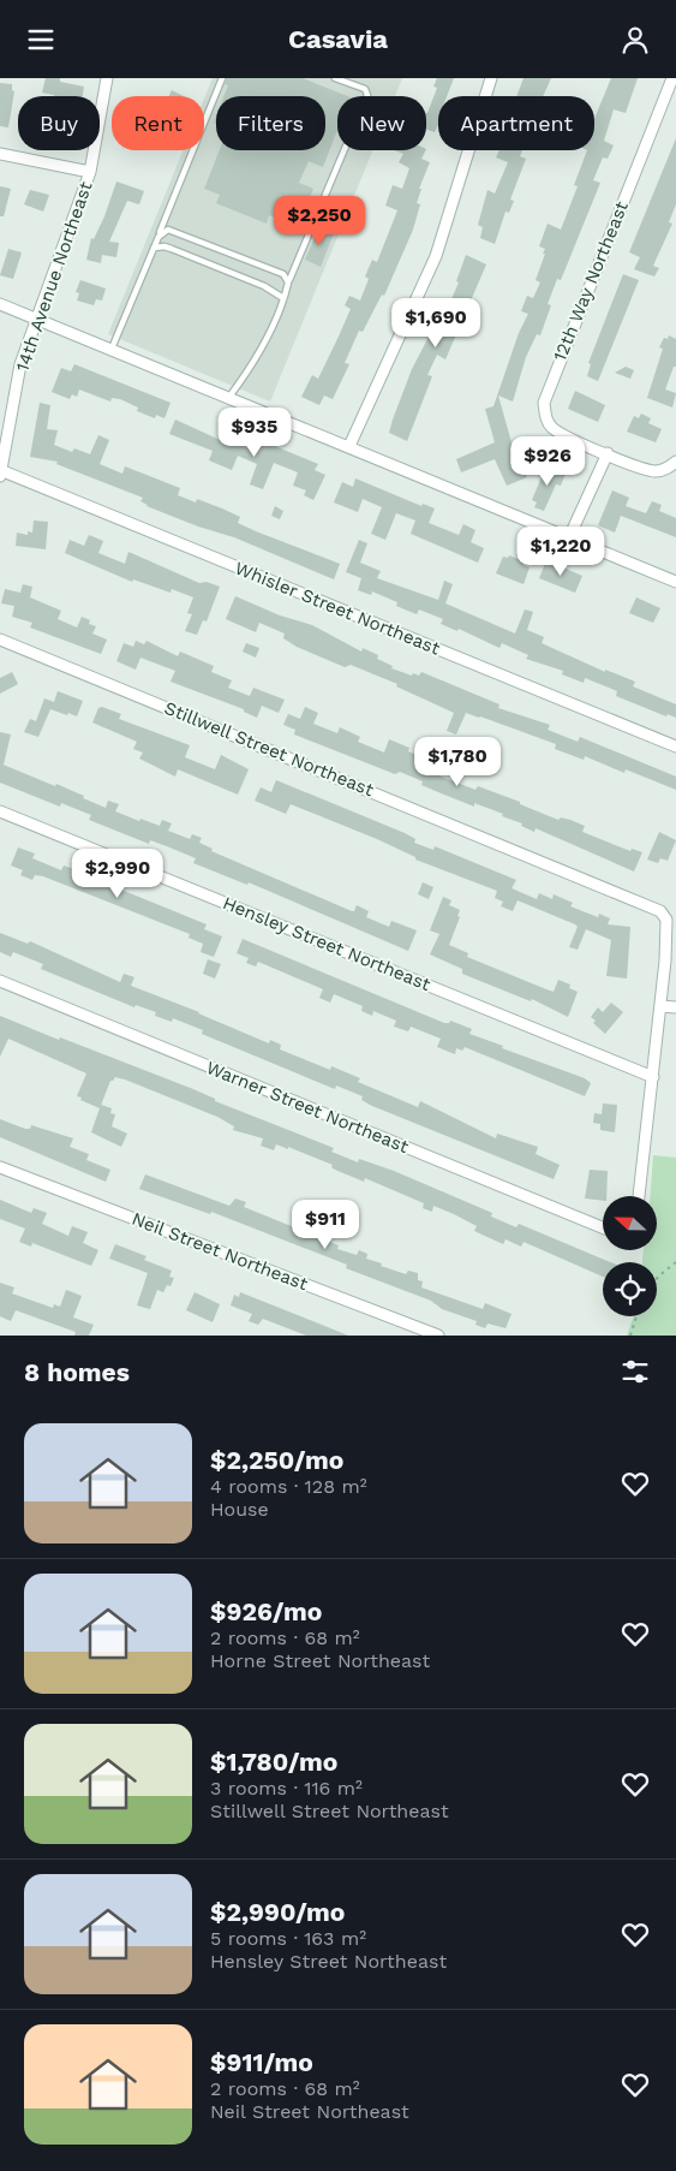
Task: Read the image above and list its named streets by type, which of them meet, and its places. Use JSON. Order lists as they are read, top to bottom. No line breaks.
{"streets":{"street":["14th Avenue Northeast","12th Way Northeast","Whisler Street Northeast","Stillwell Street Northeast","Hensley Street Northeast","Warner Street Northeast","Neil Street Northeast"]},"crossings":[["14th Avenue Northeast","Whisler Street Northeast"]],"north":"left","page":{"header":"Casavia","chip":["Buy","Rent","Filters","New","Apartment"],"price":["$2,250","$1,690","$935","$926","$1,220","$1,780","$2,990","$911"],"heading":"8 homes","list":[{"name":"$2,250/mo","note":"4 rooms · 128 m² · House"},{"name":"$926/mo","note":"2 rooms · 68 m² · Horne Street Northeast"},{"name":"$1,780/mo","note":"3 rooms · 116 m² · Stillwell Street Northeast"},{"name":"$2,990/mo","note":"5 rooms · 163 m² · Hensley Street Northeast"},{"name":"$911/mo","note":"2 rooms · 68 m² · Neil Street Northeast"}]}}
